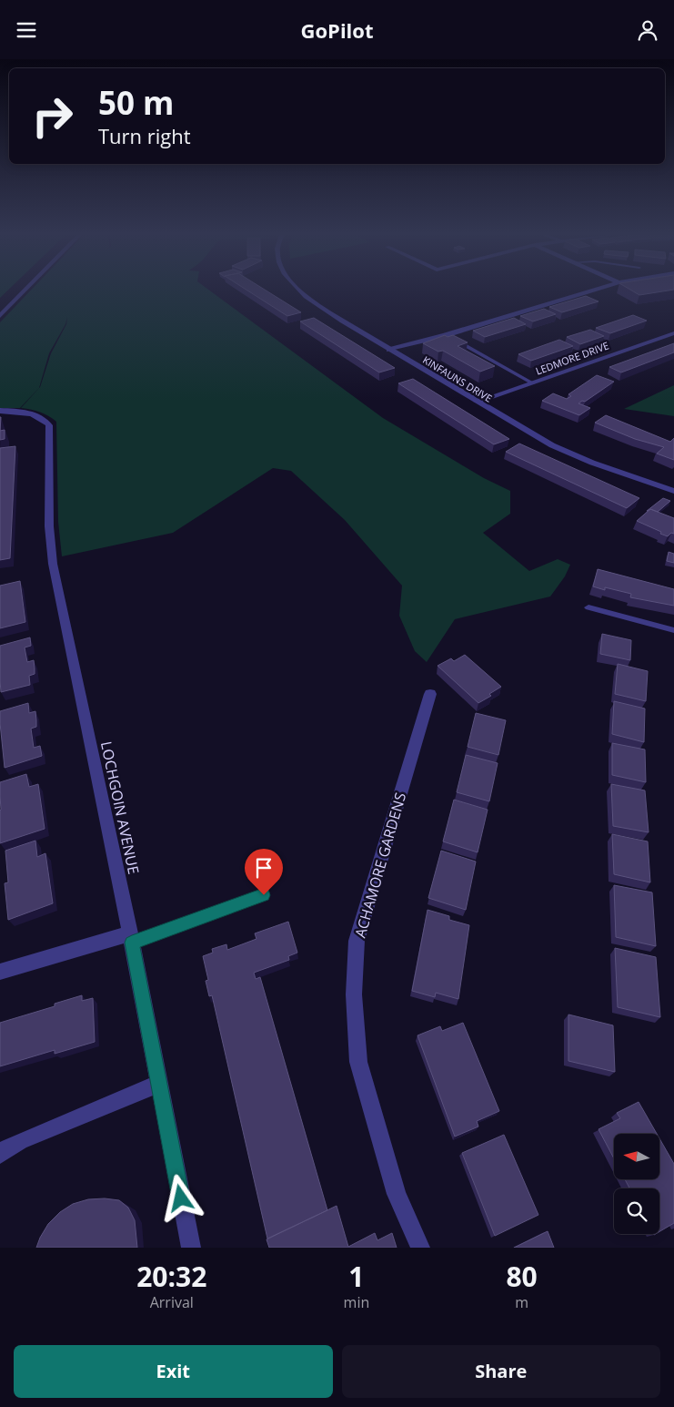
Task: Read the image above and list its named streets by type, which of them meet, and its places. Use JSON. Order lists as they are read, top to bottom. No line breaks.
{"streets":{"street":["LEDMORE DRIVE","KINFAUNS DRIVE","LOCHGOIN AVENUE","ACHAMORE GARDENS"]},"crossings":[["LEDMORE DRIVE","KINFAUNS DRIVE"]],"north":"left","page":{"header":"GoPilot","turn":["50 m","Turn right"],"eta":["20:32","Arrival","1","min","80","m"],"buttons":["Exit","Share"]}}
